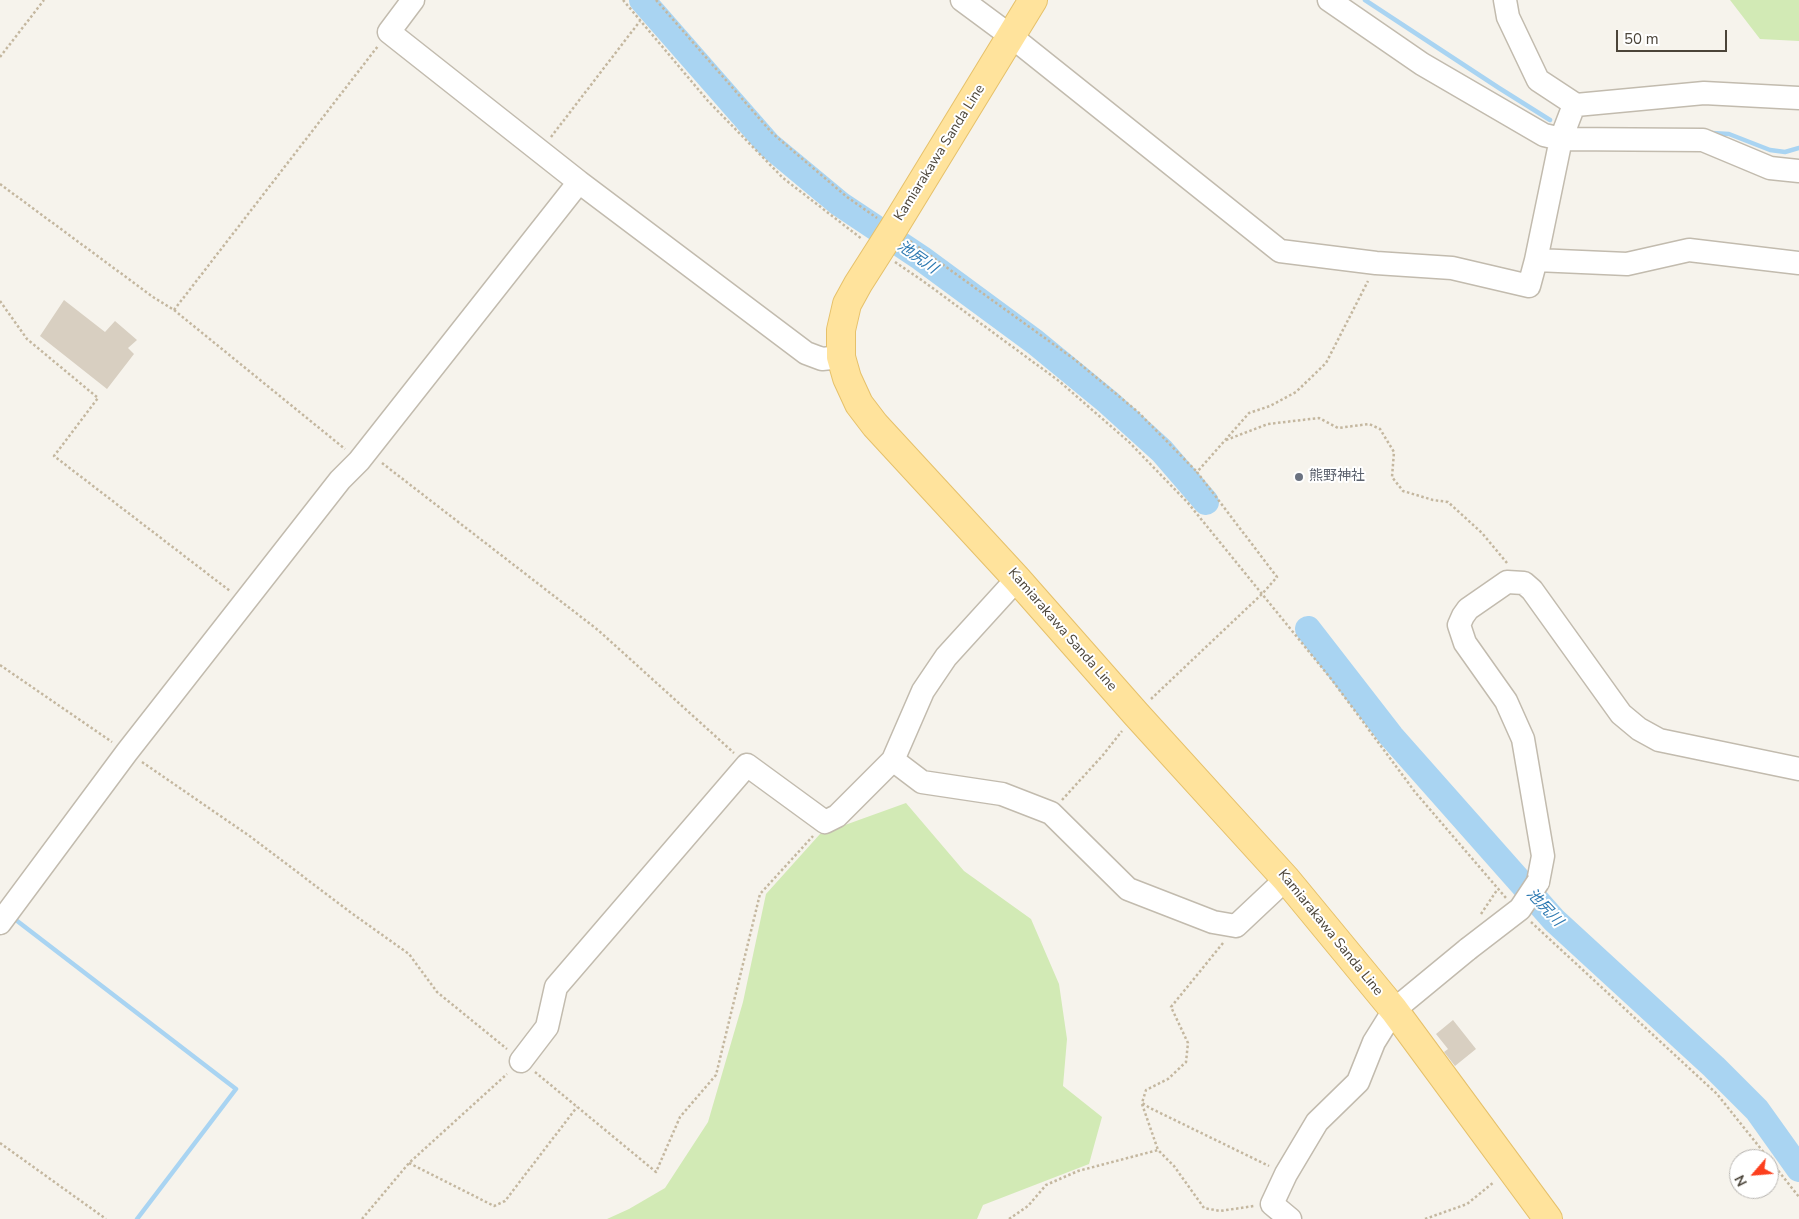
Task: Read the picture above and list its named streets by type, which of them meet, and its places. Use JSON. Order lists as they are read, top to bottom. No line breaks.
{"streets":{"main road":["Kamiarakawa Sanda Line"]},"water":["池尻川"],"places":["熊野神社"],"scale_bar":"50 m","north":"bottom left"}
